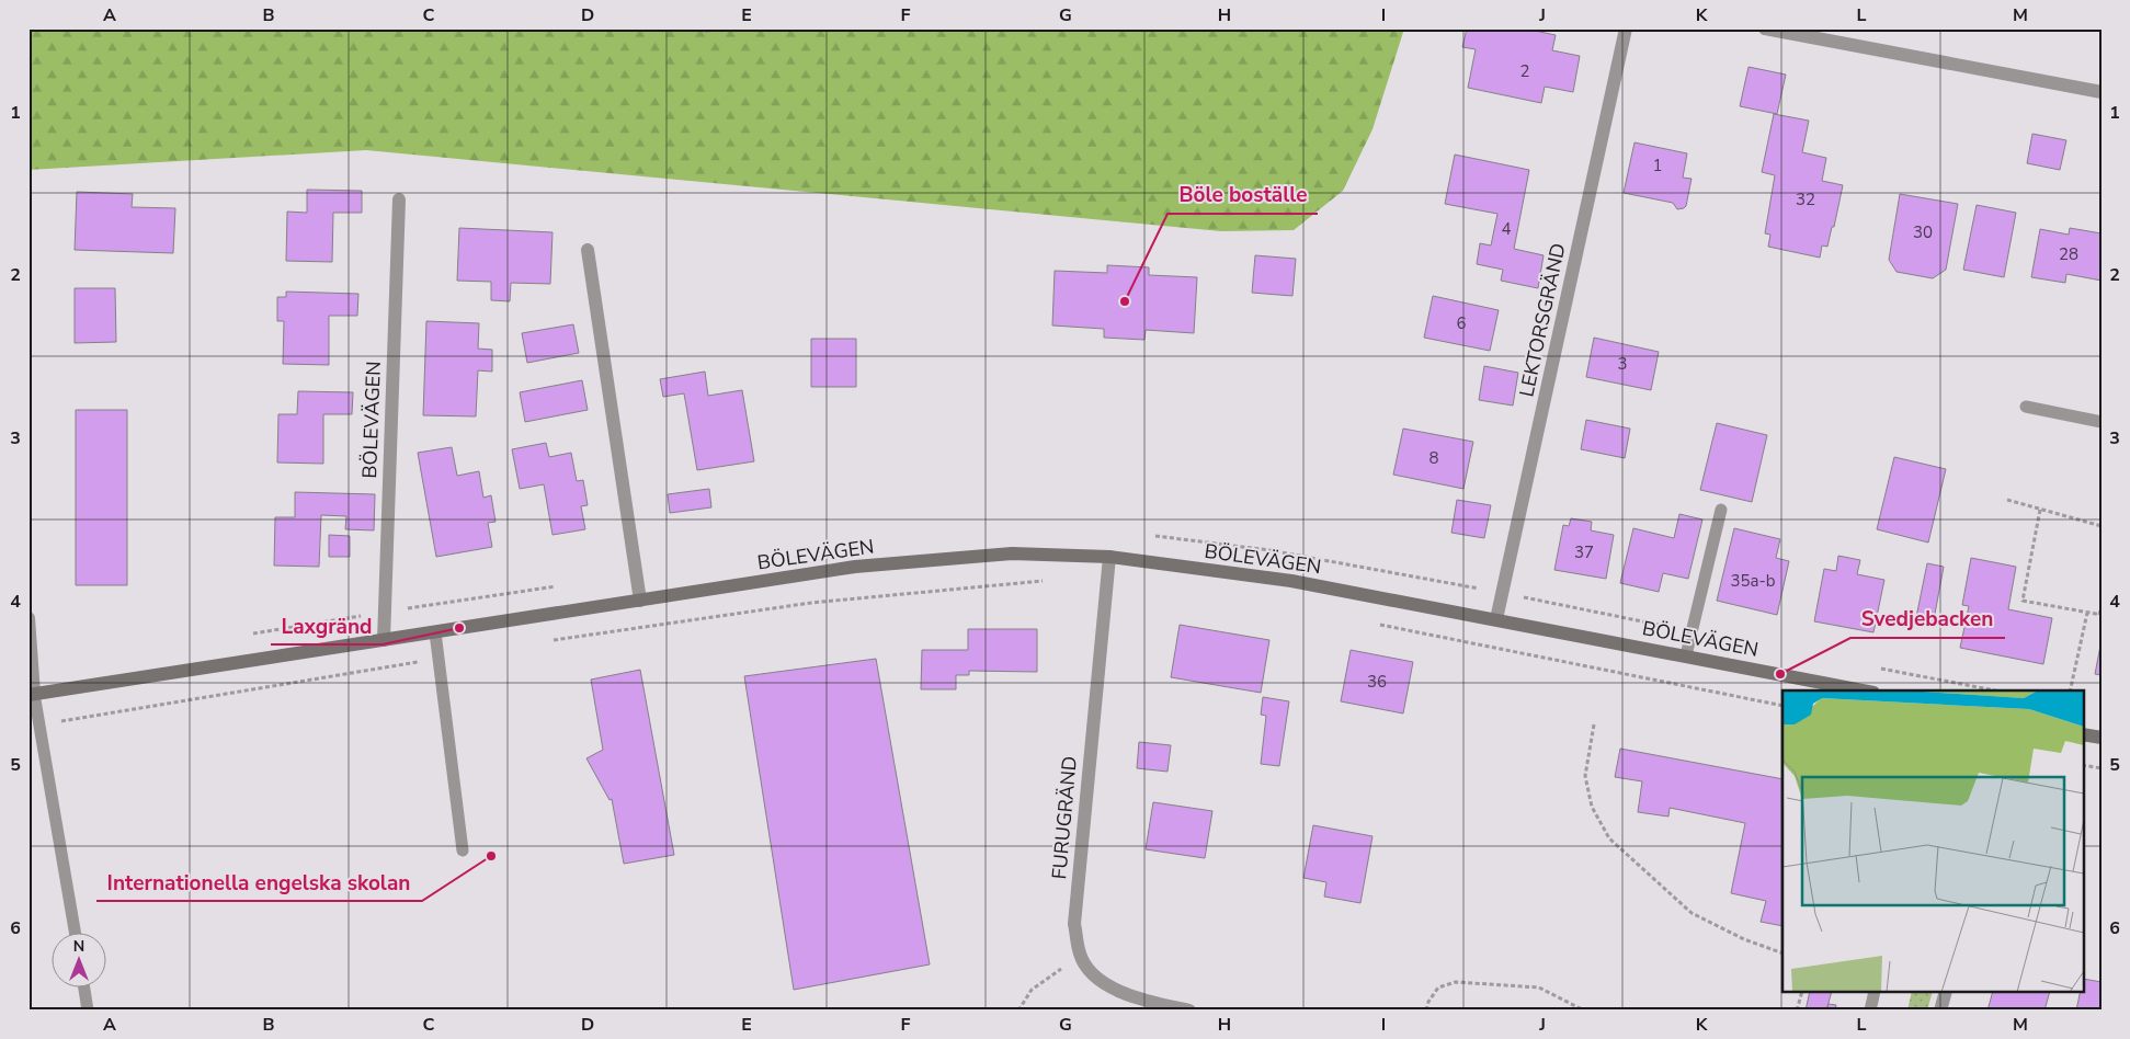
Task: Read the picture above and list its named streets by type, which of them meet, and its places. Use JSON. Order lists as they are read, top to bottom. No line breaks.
{"streets":{"street":["LEKTORSGRÄND","BÖLEVÄGEN","FURUGRÄND"]},"crossings":[["LEKTORSGRÄND","BÖLEVÄGEN"],["BÖLEVÄGEN","FURUGRÄND"]],"places":["Böle boställe","Laxgränd","Svedjebacken","Internationella engelska skolan"],"house_numbers":["2","1","32","4","30","28","6","3","8","37","35a-b","36"],"north":"top","grid":{"columns":["A","B","C","D","E","F","G","H","I","J","K","L","M"],"rows":["1","2","3","4","5","6"]}}
